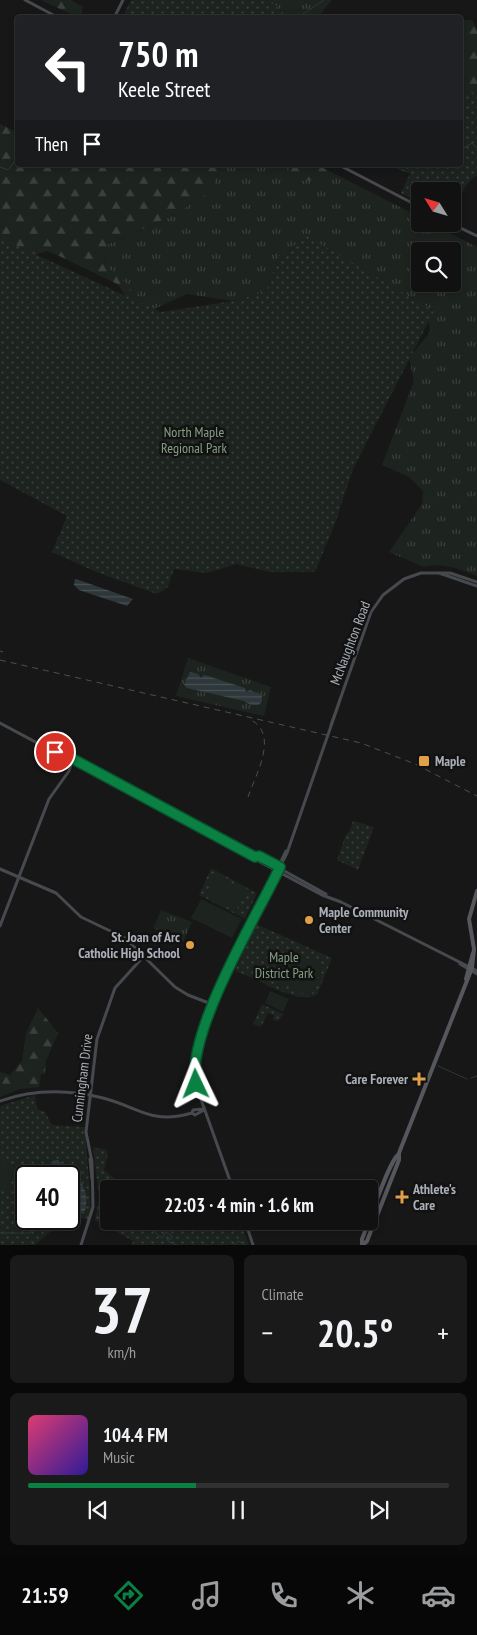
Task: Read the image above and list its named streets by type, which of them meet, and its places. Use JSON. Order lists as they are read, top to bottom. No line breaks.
{"streets":{"street":["McNaughton Road","Cunningham Drive"]},"parks":["North Maple Regional Park","Maple District Park"],"places":{"transit":["Maple"],"other":["Maple Community Center","St. Joan of Arc Catholic High School"],"health":["Care Forever","Athlete's Care"]},"north":"top left","page":{"turn":["750 m","Keele Street"],"then":"Then","limit":"40","trip":"22:03 · 4 min · 1.6 km","tile":[["37","km/h"],"Climate"],"heat":["−","20.5°","+"],"song":["104.4 FM","Music"],"tabs":"21:59"}}
